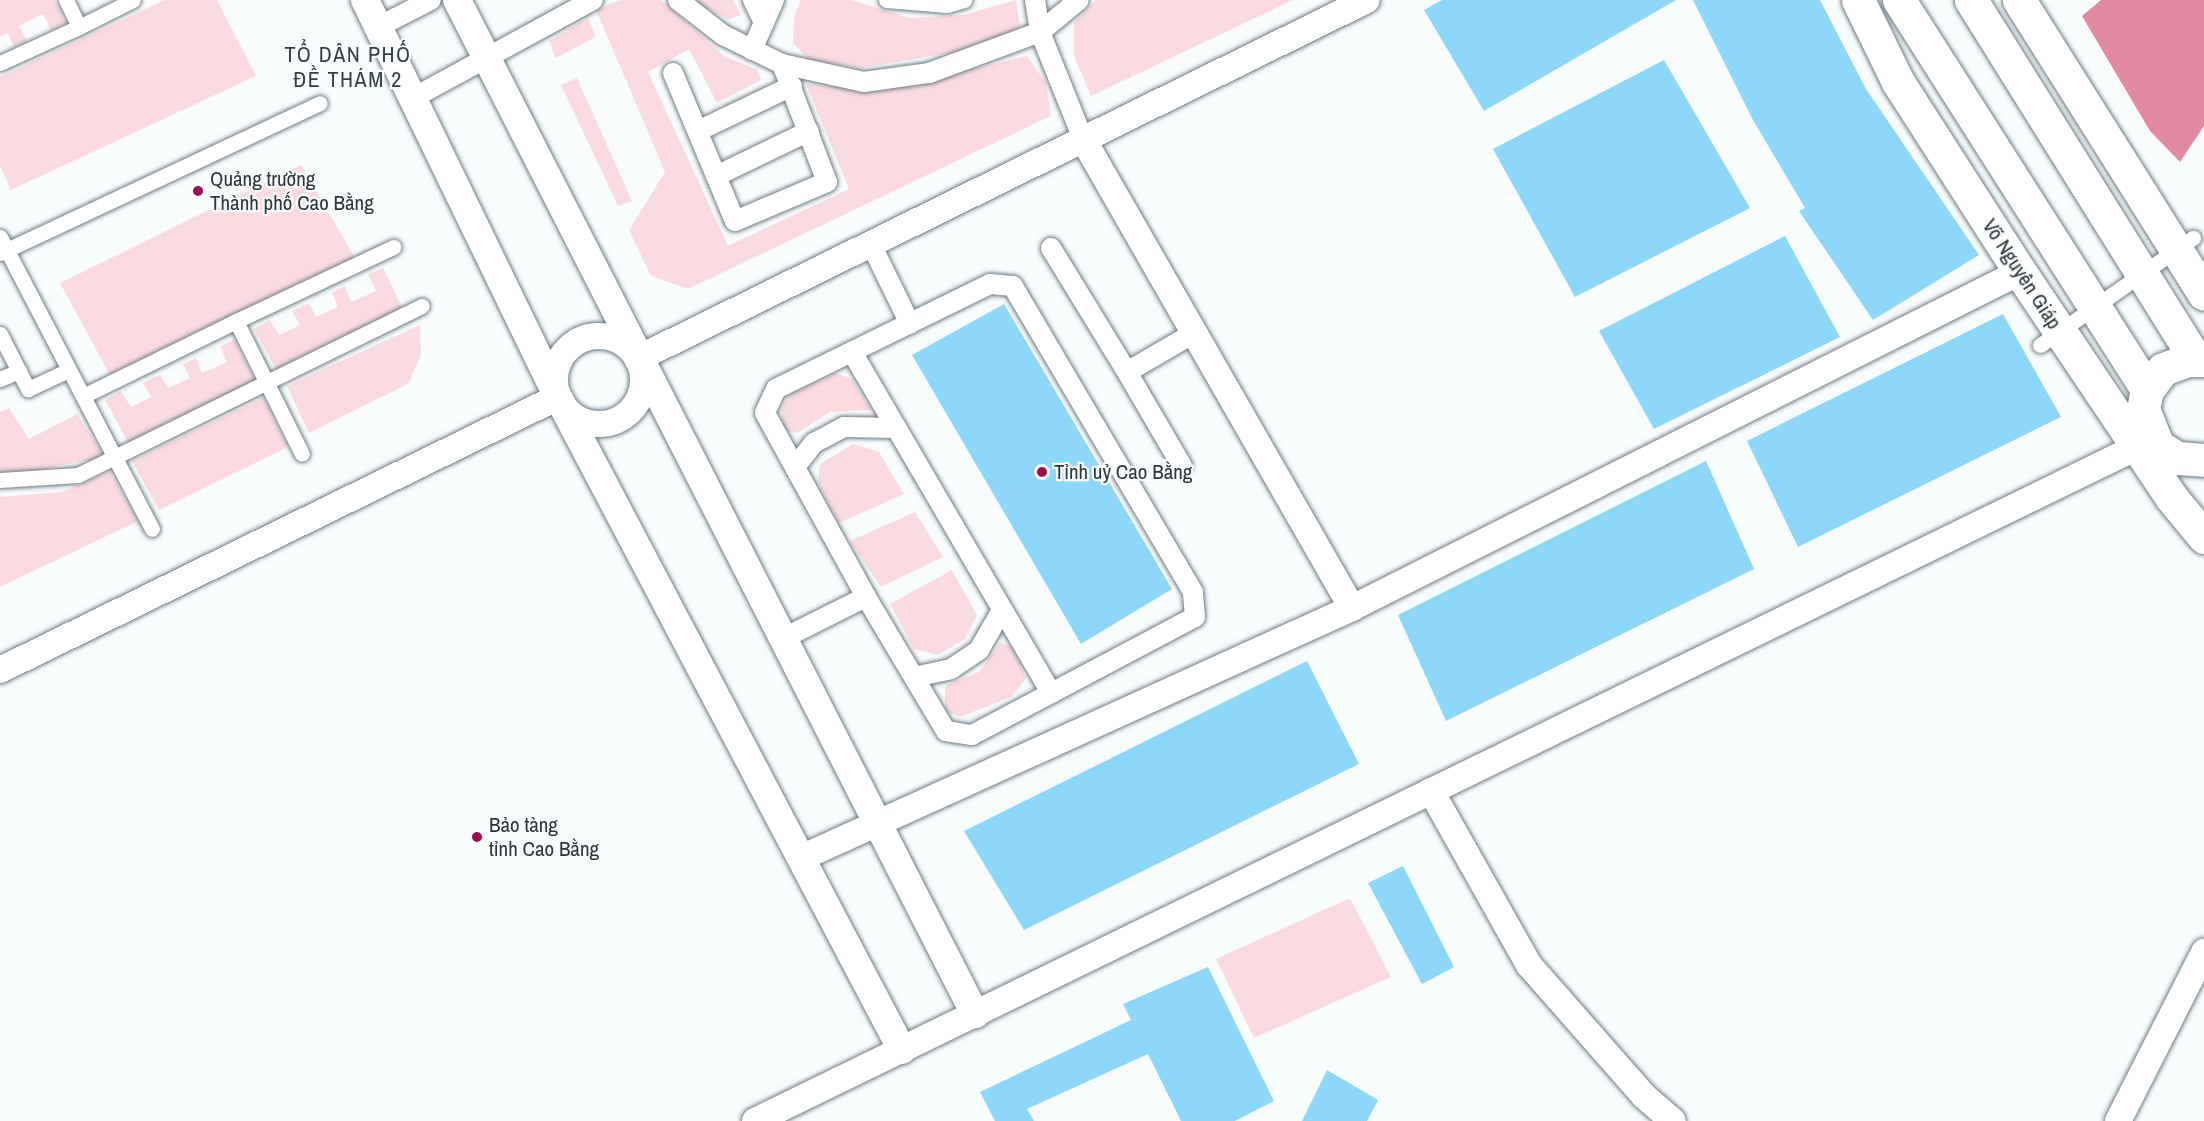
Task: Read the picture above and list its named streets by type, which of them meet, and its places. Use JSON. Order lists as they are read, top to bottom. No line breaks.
{"streets":{"highway":["Võ Nguyên Giáp"]},"districts":["TỔ DÂN PHỐ ĐỀ THÁM 2"],"places":["Quảng trường Thành phố Cao Bằng","Tỉnh uỷ Cao Bằng","Bảo tàng tỉnh Cao Bằng"]}
